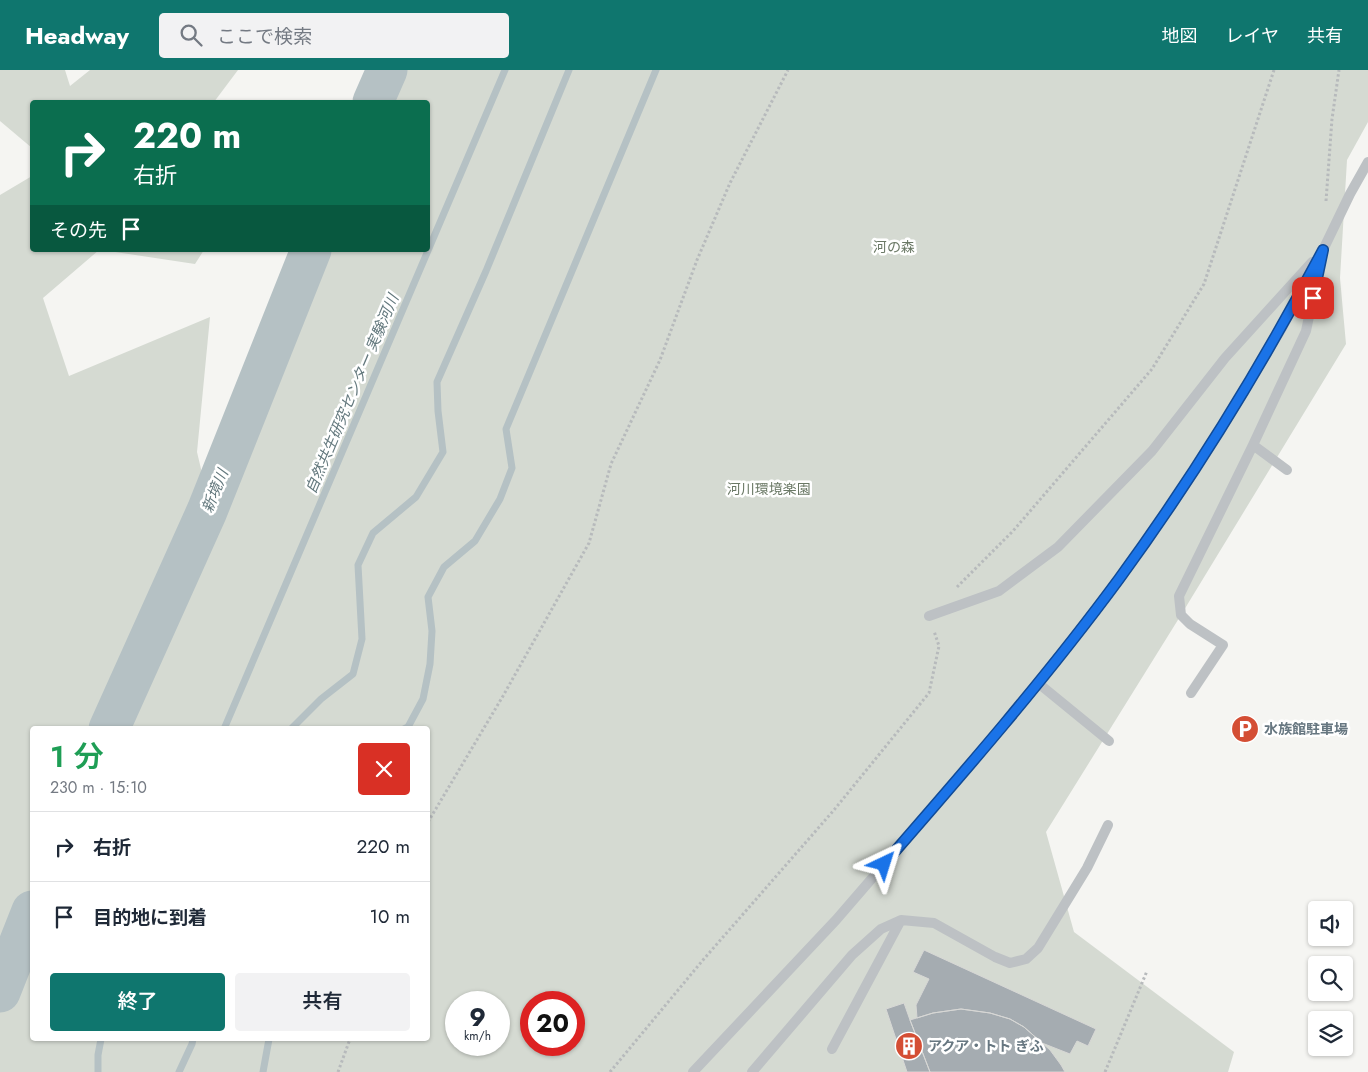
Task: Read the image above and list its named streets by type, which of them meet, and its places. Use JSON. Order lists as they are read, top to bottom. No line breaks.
{"water":["自然共生研究センター 実験河川","新境川"],"parks":["河の森","河川環境楽園"],"places":{"parking":["水族館駐車場"],"building":["アクア・トト ぎふ"]},"page":{"header":"Headway","search":"ここで検索","nav":["地図","レイヤ","共有"],"turn":["220 m","右折"],"then":"その先","heading":["1 分","230 m · 15:10"],"list":[{"name":"右折","value":"220 m"},{"name":"目的地に到着","value":"10 m"}],"buttons":["終了","共有"],"speed":"9 km/h","limit":"20"}}
